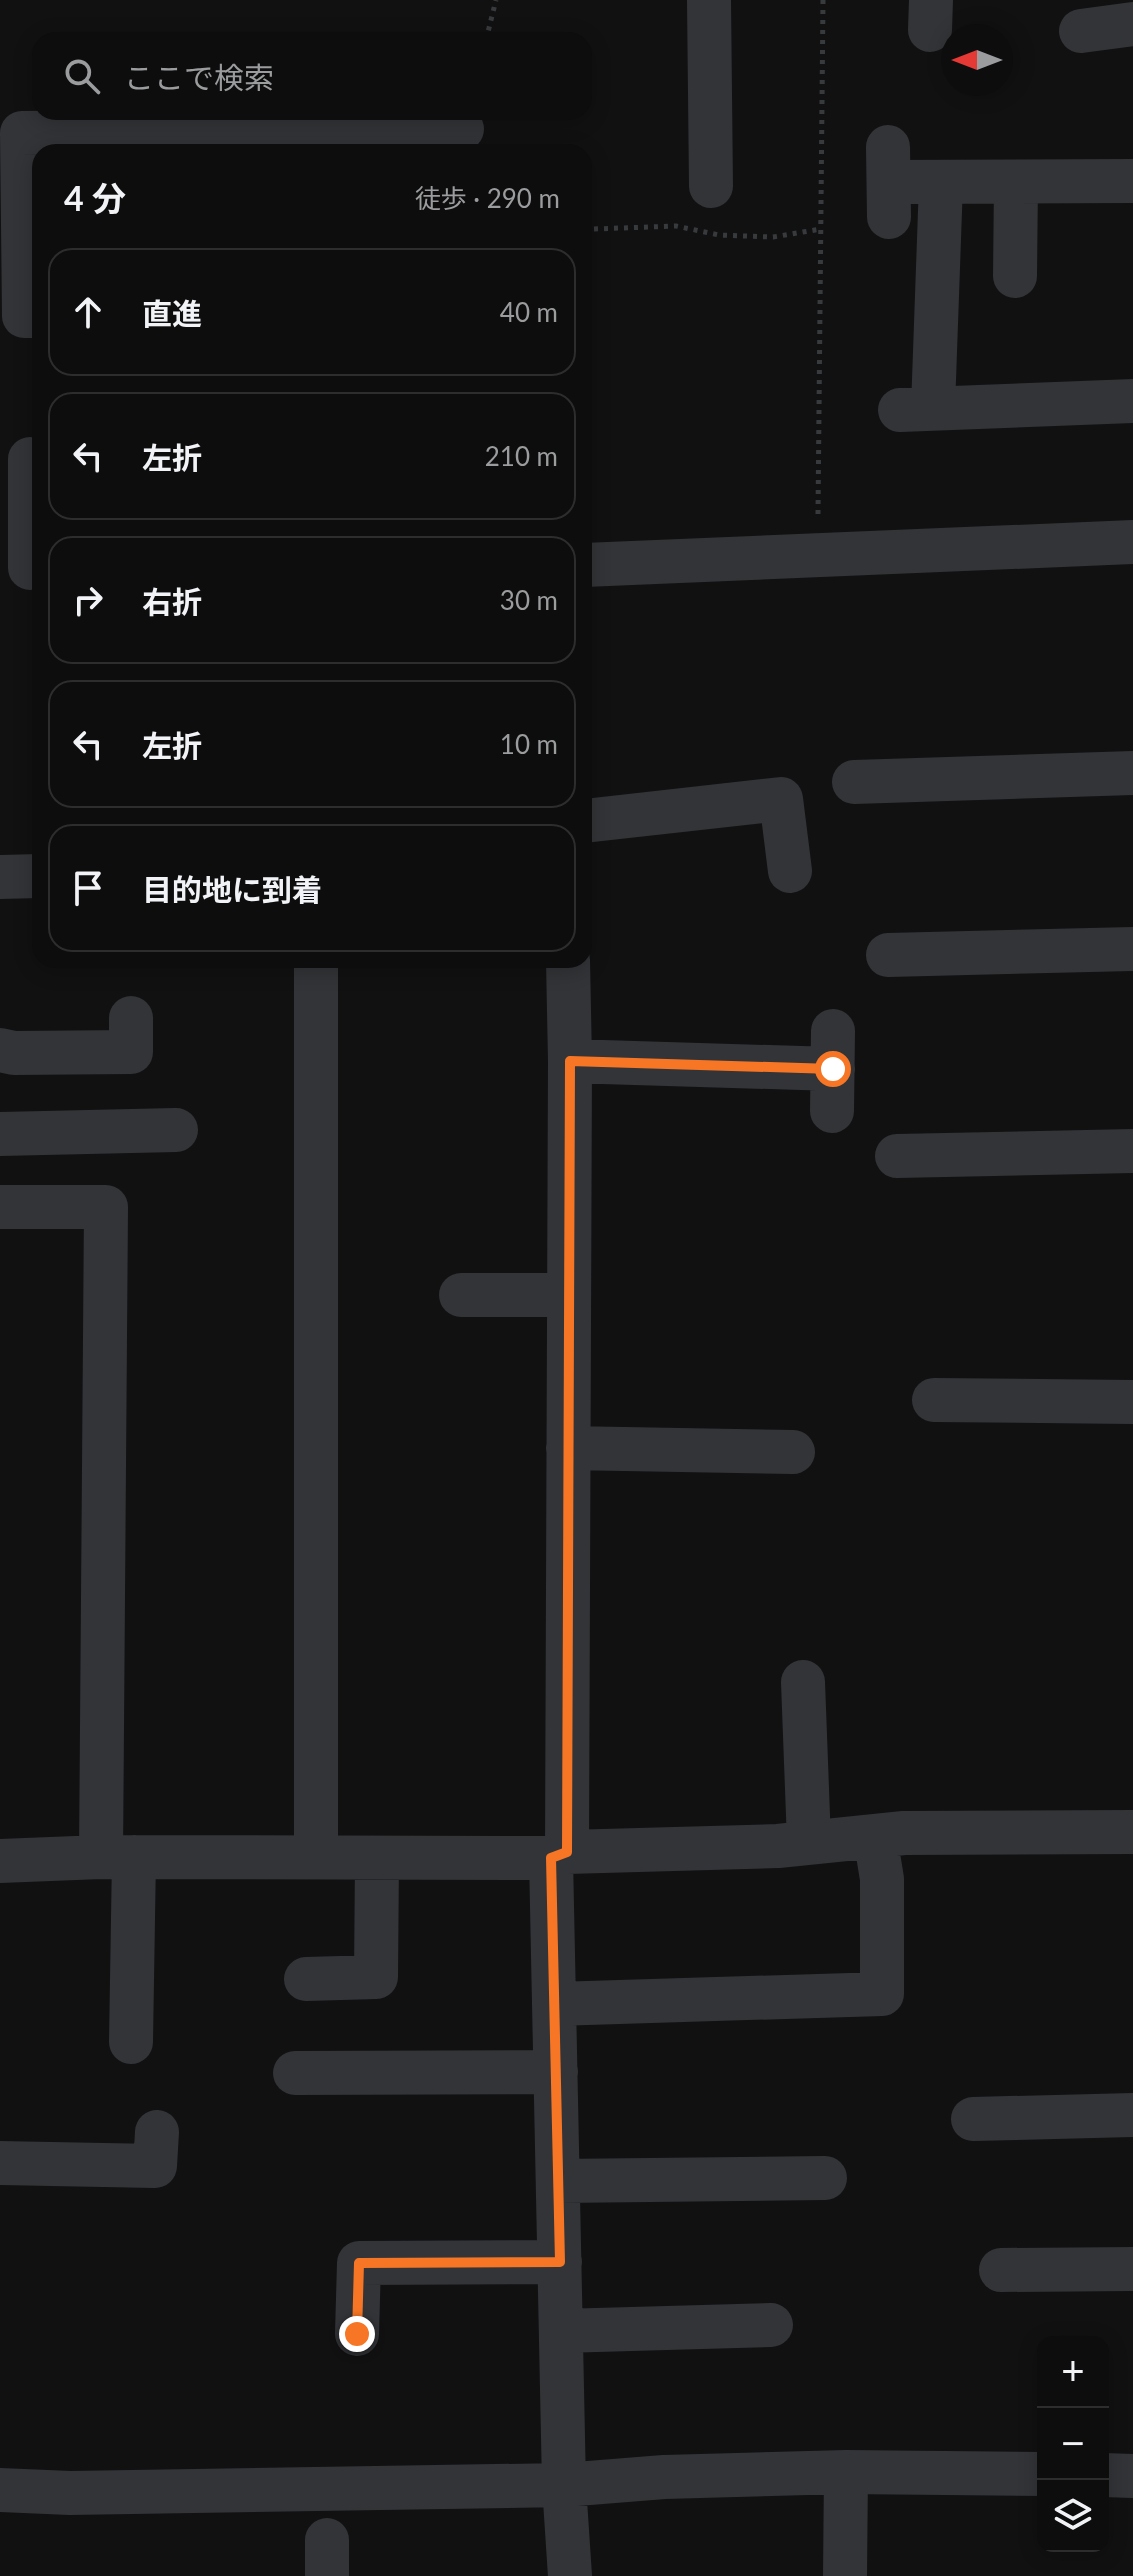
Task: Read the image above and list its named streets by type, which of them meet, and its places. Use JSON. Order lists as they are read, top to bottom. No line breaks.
{"north":"left","page":{"search":"ここで検索","heading":["4 分","徒歩 · 290 m"],"list":[["直進","40 m"],["左折","210 m"],["右折","30 m"],["左折","10 m"],"目的地に到着"],"map_buttons":["+","−"]}}
